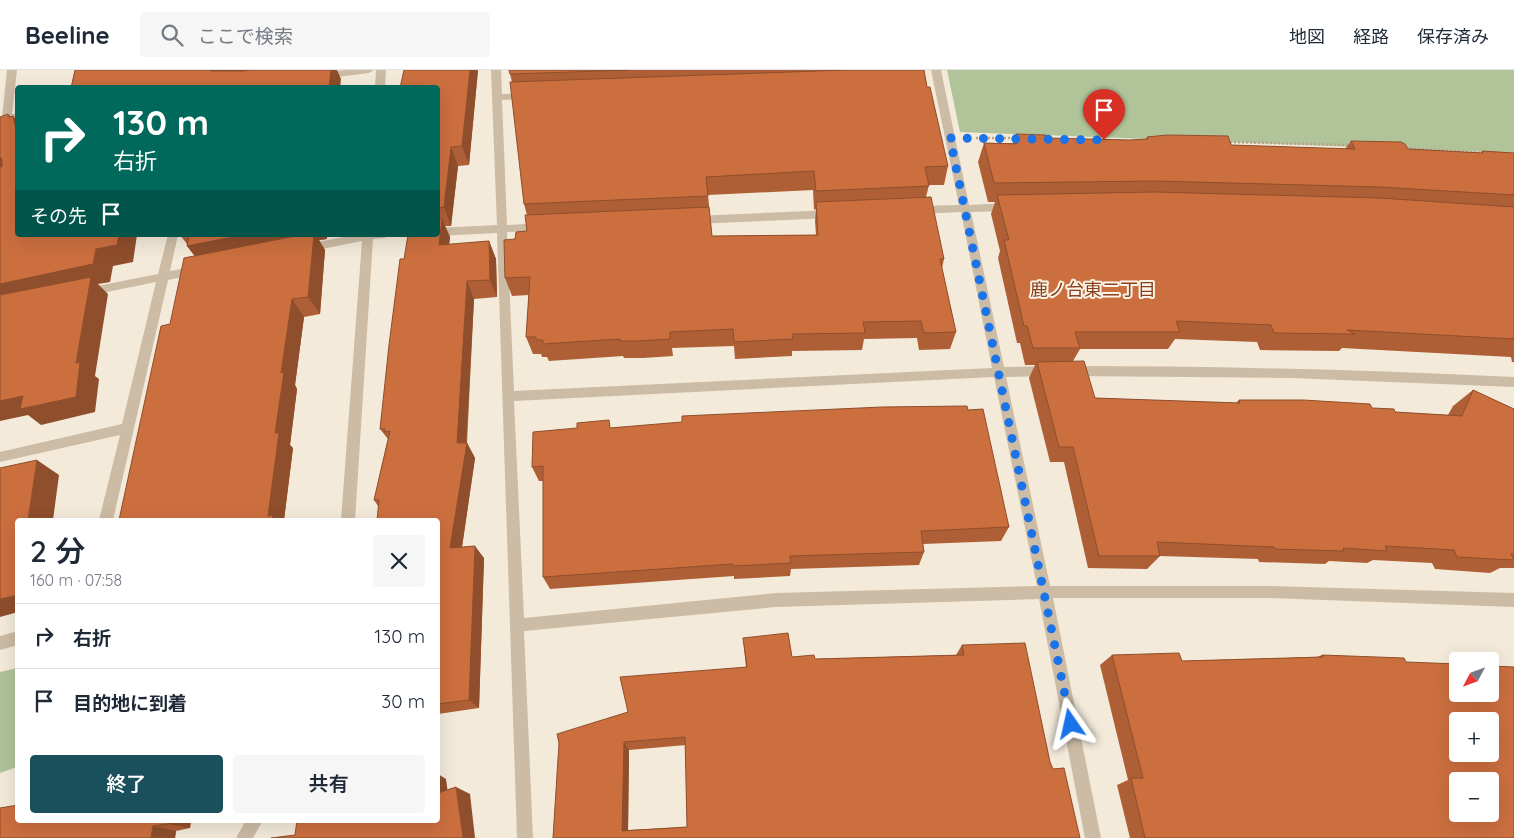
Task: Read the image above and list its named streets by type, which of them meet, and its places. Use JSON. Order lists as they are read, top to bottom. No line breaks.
{"districts":["鹿ノ台東二丁目"],"north":"bottom left","page":{"header":"Beeline","search":"ここで検索","nav":["地図","経路","保存済み"],"turn":["130 m","右折"],"then":"その先","heading":["2 分","160 m · 07:58"],"list":[{"name":"右折","value":"130 m"},{"name":"目的地に到着","value":"30 m"}],"map_buttons":["+","−"],"buttons":["終了","共有"]}}
